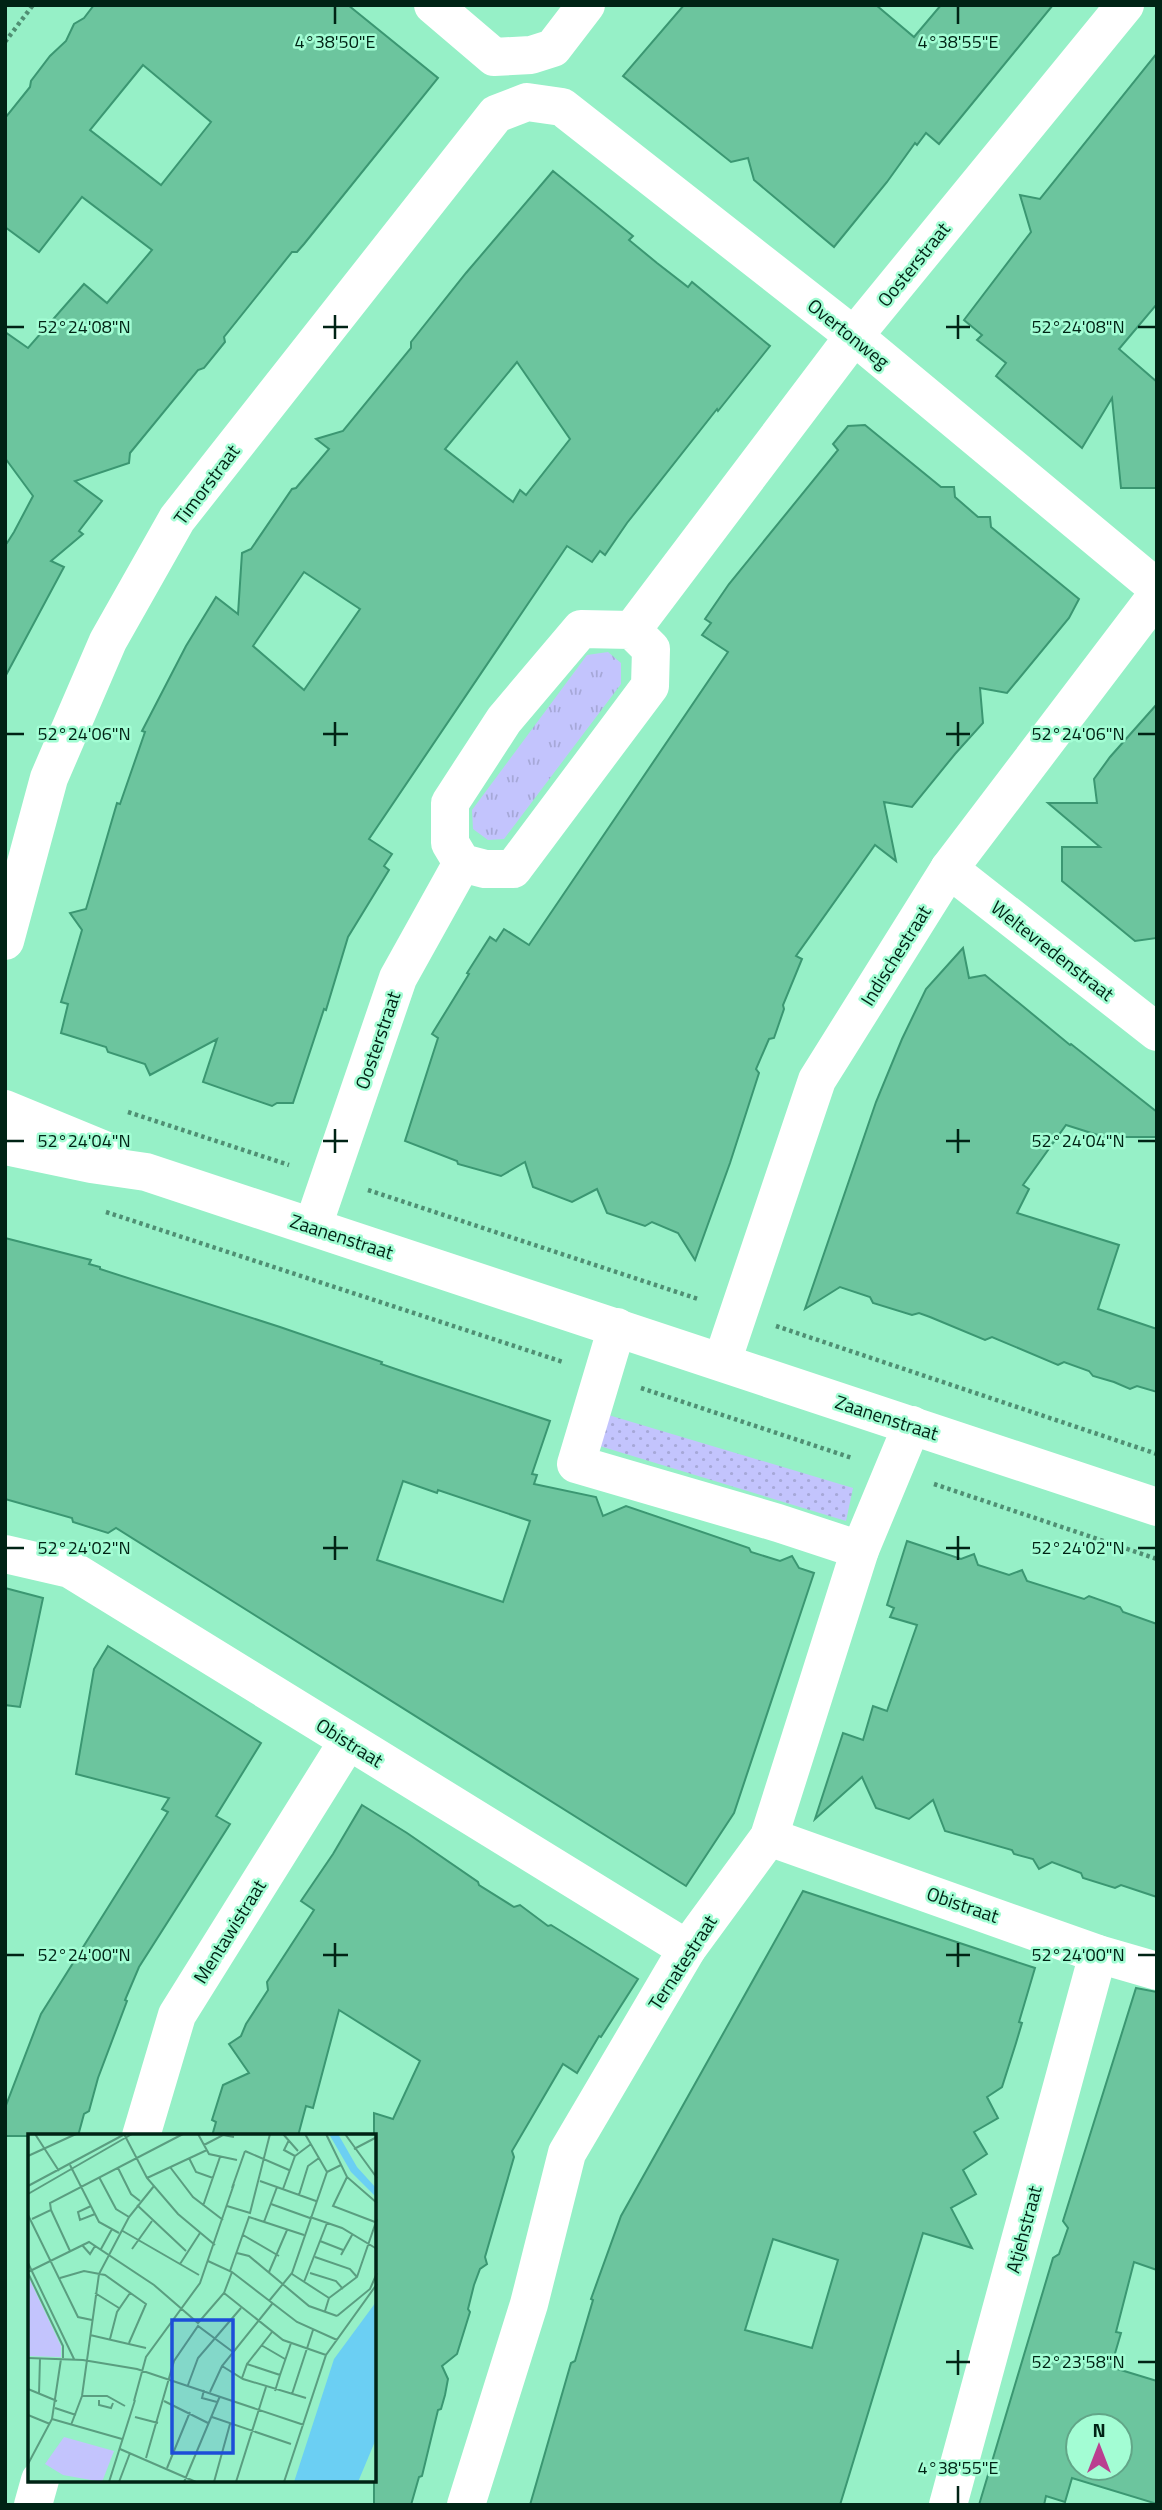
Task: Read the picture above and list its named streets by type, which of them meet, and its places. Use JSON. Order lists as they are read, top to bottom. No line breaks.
{"streets":{"street":["Oosterstraat","Overtonweg","Timorstraat","Weltevredenstraat","Indischestraat","Zaanenstraat","Obistraat","Mentawistraat","Ternatestraat","Atjehstraat"]},"crossings":[["Oosterstraat","Overtonweg"],["Oosterstraat","Zaanenstraat"],["Overtonweg","Timorstraat"],["Weltevredenstraat","Indischestraat"],["Indischestraat","Zaanenstraat"],["Zaanenstraat","Ternatestraat"],["Obistraat","Mentawistraat"],["Obistraat","Ternatestraat"],["Obistraat","Atjehstraat"]],"north":"top","coordinates":["4°38'50\"E","4°38'55\"E","52°24'08\"N","52°24'06\"N","52°24'04\"N","52°24'02\"N","52°24'00\"N","52°23'58\"N"]}
